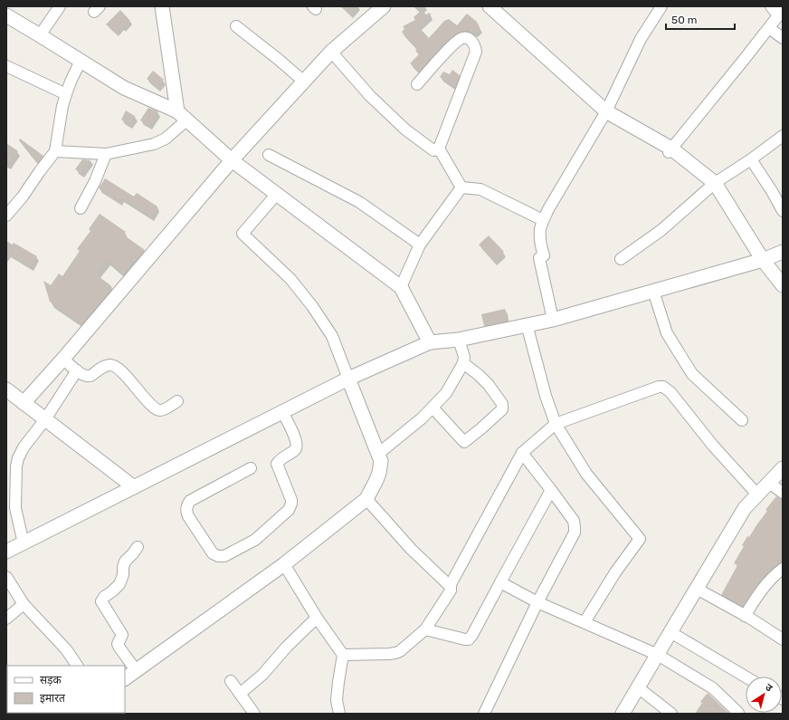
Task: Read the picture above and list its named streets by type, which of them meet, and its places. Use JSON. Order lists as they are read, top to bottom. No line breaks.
{"legend":["सड़क","इमारत"],"scale_bar":"50 m","north":"top right"}
